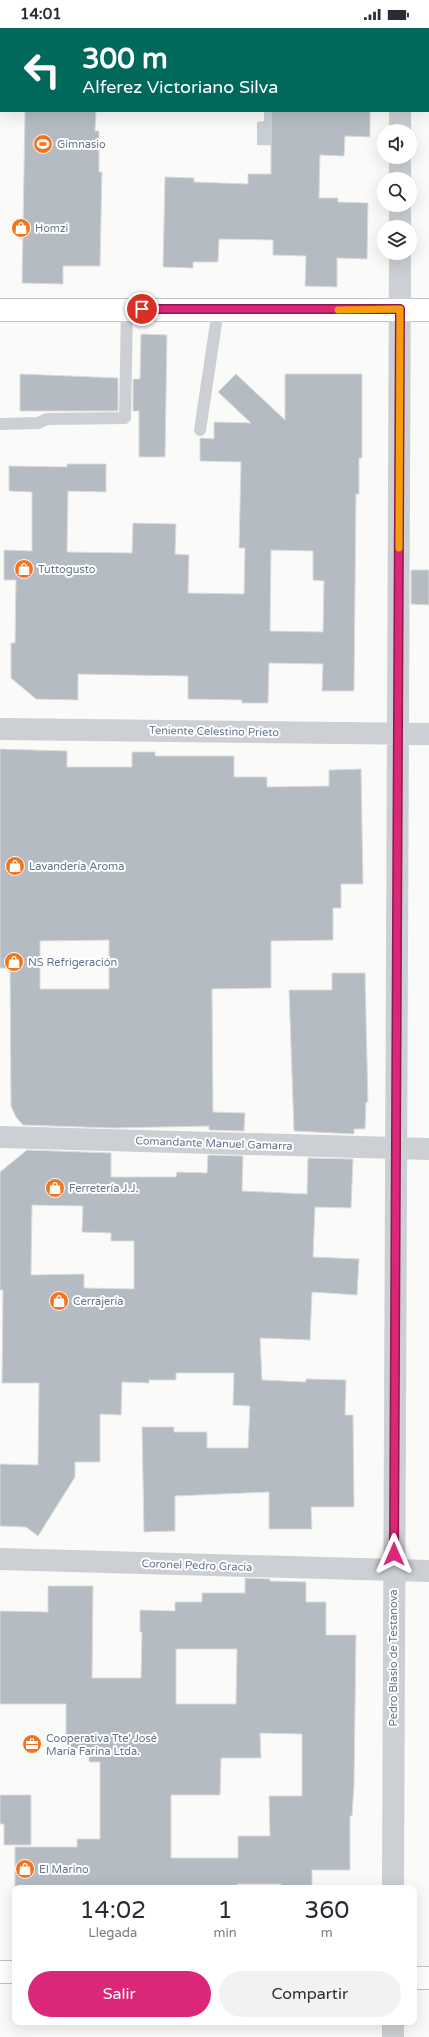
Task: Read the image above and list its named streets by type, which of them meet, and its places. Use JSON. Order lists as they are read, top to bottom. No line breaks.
{"streets":{"street":["Teniente Celestino Prieto","Comandante Manuel Gamarra","Coronel Pedro Gracia","Pedro Blasio de Testanova"]},"crossings":[["Teniente Celestino Prieto","Pedro Blasio de Testanova"],["Comandante Manuel Gamarra","Pedro Blasio de Testanova"],["Coronel Pedro Gracia","Pedro Blasio de Testanova"]],"places":{"sports":["Gimnasio"],"shop":["Homzi","Tuttogusto","Lavandería Aroma","NS Refrigeración","Ferretería J.J.","Cerrajería","El Marino"],"office":["Cooperativa Tte' José María Farina Ltda."]},"page":{"status":"14:01","turn":["300 m","Alferez Victoriano Silva"],"eta":["14:02","Llegada","1","min","360","m"],"buttons":["Salir","Compartir"]}}
